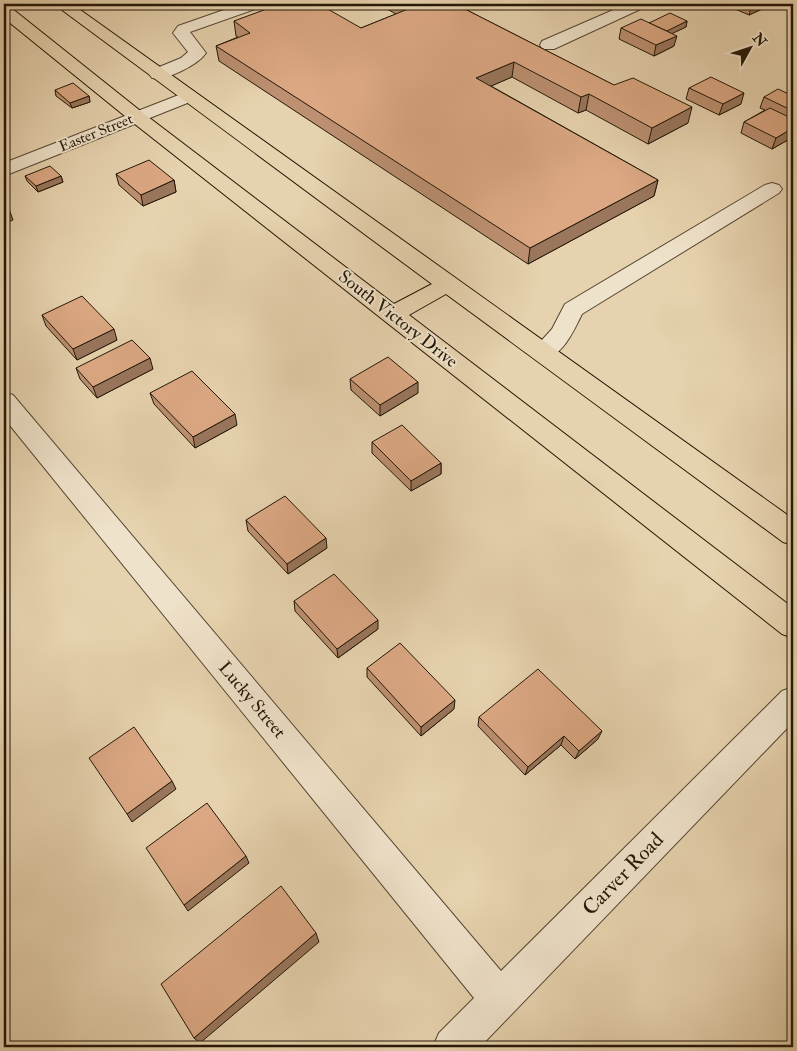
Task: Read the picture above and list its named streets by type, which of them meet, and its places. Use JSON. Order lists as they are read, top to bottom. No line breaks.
{"streets":{"main road":["South Victory Drive"],"street":["Easter Street","Lucky Street","Carver Road"]},"crossings":[["Easter Street","South Victory Drive"],["Lucky Street","Carver Road"]],"north":"top right"}
